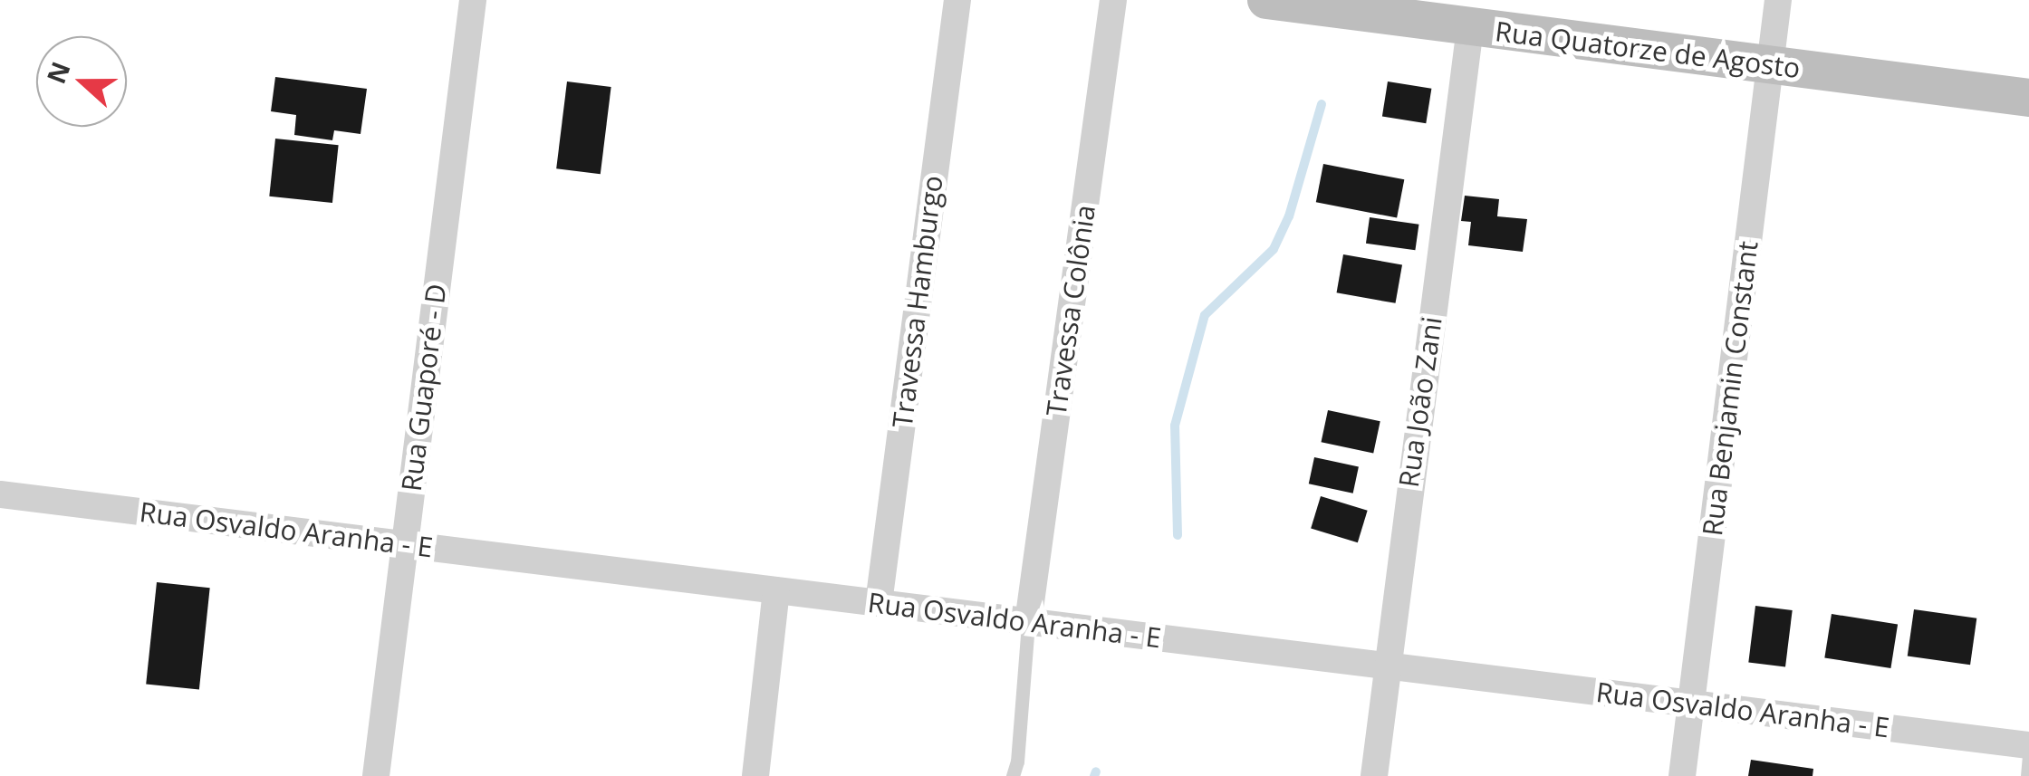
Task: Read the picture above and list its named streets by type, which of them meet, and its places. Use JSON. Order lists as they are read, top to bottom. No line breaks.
{"streets":{"street":["Rua Quatorze de Agosto","Travessa Hamburgo","Travessa Colônia","Rua Guaporé - D","Rua Benjamin Constant","Rua João Zani","Rua Osvaldo Aranha - E"]},"crossings":[["Rua Quatorze de Agosto","Rua Benjamin Constant"],["Rua Quatorze de Agosto","Rua João Zani"],["Travessa Hamburgo","Rua Osvaldo Aranha - E"],["Travessa Colônia","Rua Osvaldo Aranha - E"],["Rua Guaporé - D","Rua Osvaldo Aranha - E"],["Rua Benjamin Constant","Rua Osvaldo Aranha - E"],["Rua João Zani","Rua Osvaldo Aranha - E"]],"north":"left"}
